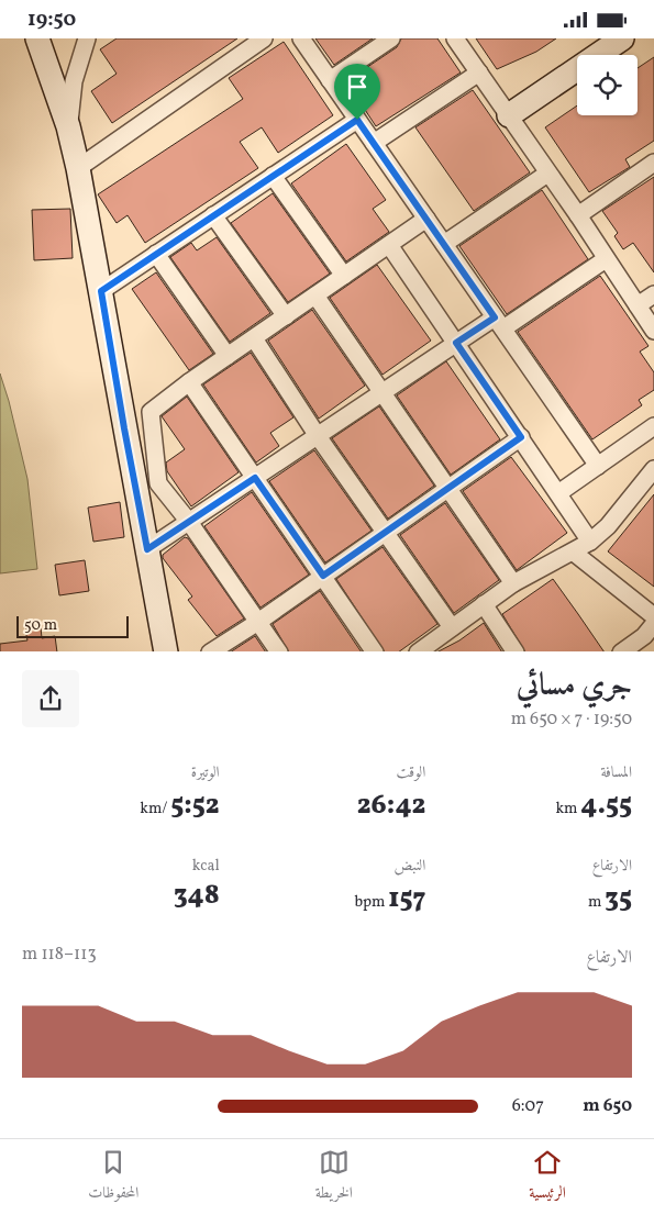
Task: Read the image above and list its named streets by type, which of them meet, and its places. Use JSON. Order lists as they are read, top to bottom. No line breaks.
{"scale_bar":"50 m","page":{"status":"19:50","scale":"50 m","heading":["جري مسائي","19:50 · 7 × 650 m"],"stats":[["المسافة","4.55 km"],["الوقت","26:42"],["الوتيرة","5:52 /km"],["الارتفاع","35 m"],["النبض","157 bpm"],["kcal","348"]],"chart":["الارتفاع","113–118 m"],"list":[{"name":"650 m","note":"6:07"}],"tabs":["الرئيسية","الخريطة","المحفوظات"]}}
